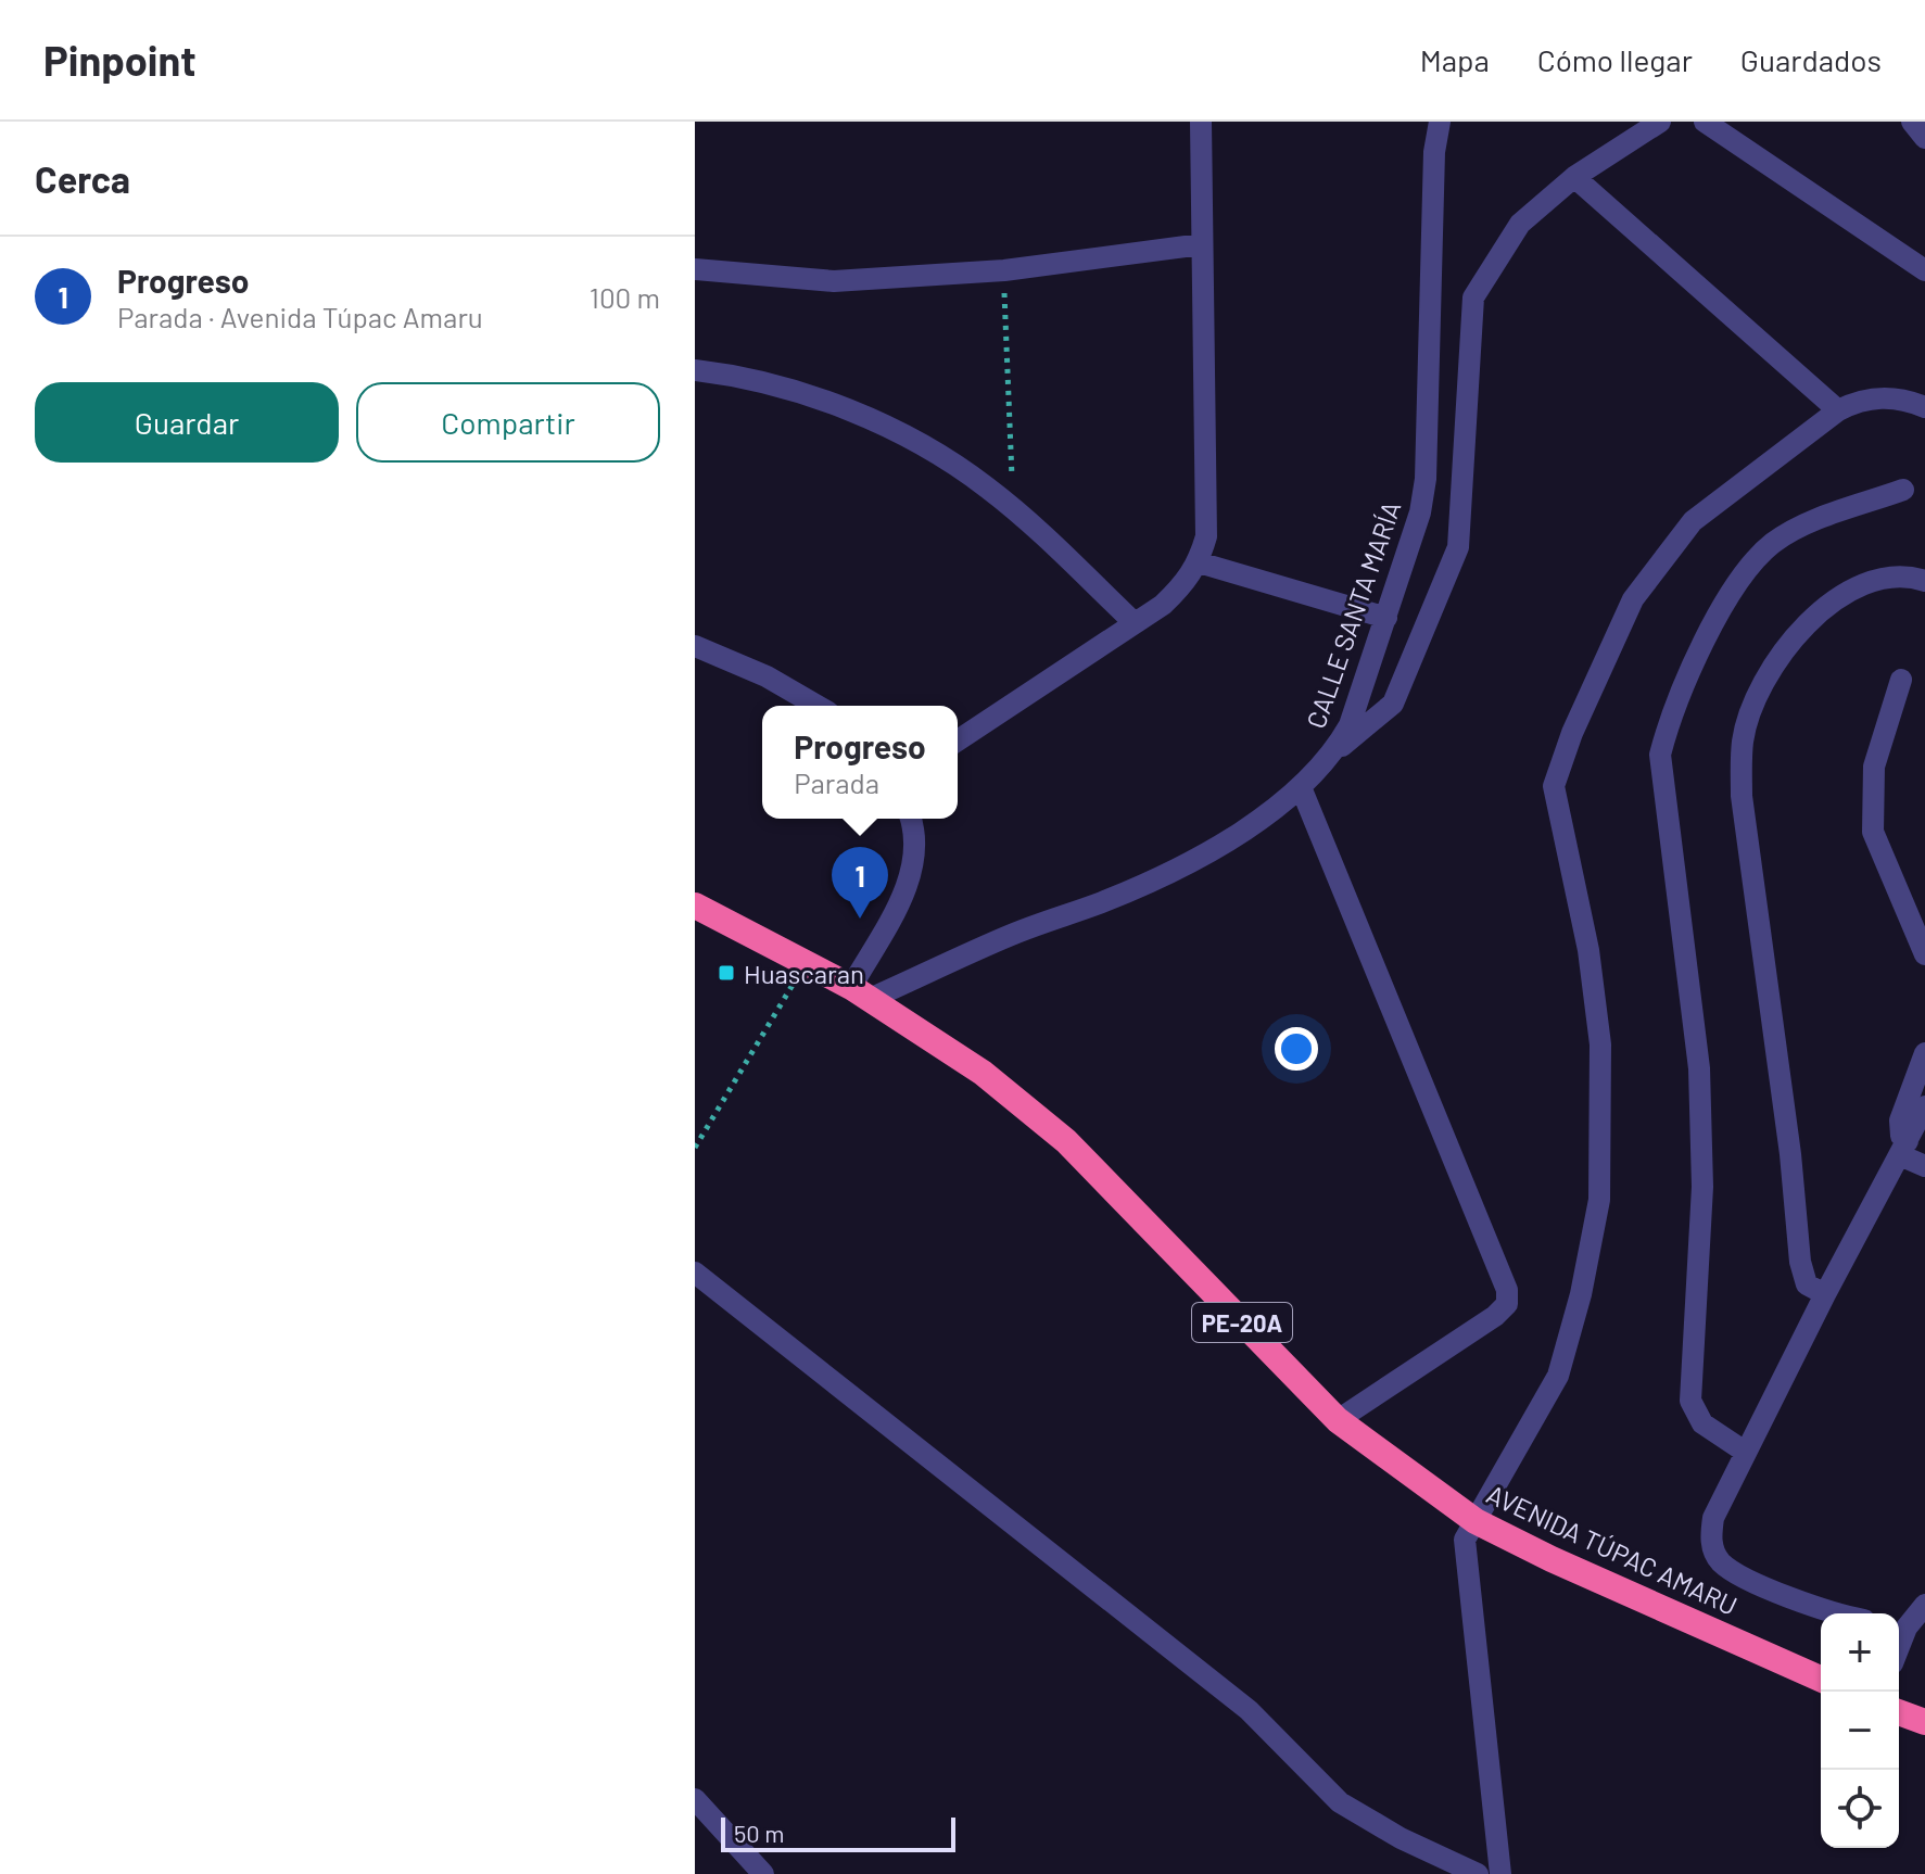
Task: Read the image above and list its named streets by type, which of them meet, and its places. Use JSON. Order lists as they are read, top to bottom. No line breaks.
{"streets":{"highway":["PE-20A","AVENIDA TÚPAC AMARU"],"street":["CALLE SANTA MARÍA"]},"crossings":[["CALLE SANTA MARÍA","AVENIDA TÚPAC AMARU"]],"places":{"transit":["Huascaran"]},"scale_bar":"50 m","page":{"header":"Pinpoint","nav":["Mapa","Cómo llegar","Guardados"],"heading":"Cerca","list":[{"mark":"1","name":"Progreso","note":"Parada · Avenida Túpac Amaru","value":"100 m"}],"buttons":["Guardar","Compartir"],"popup":["Progreso","Parada"],"pins":"1","map_buttons":["+","−"],"scale":"50 m"}}
